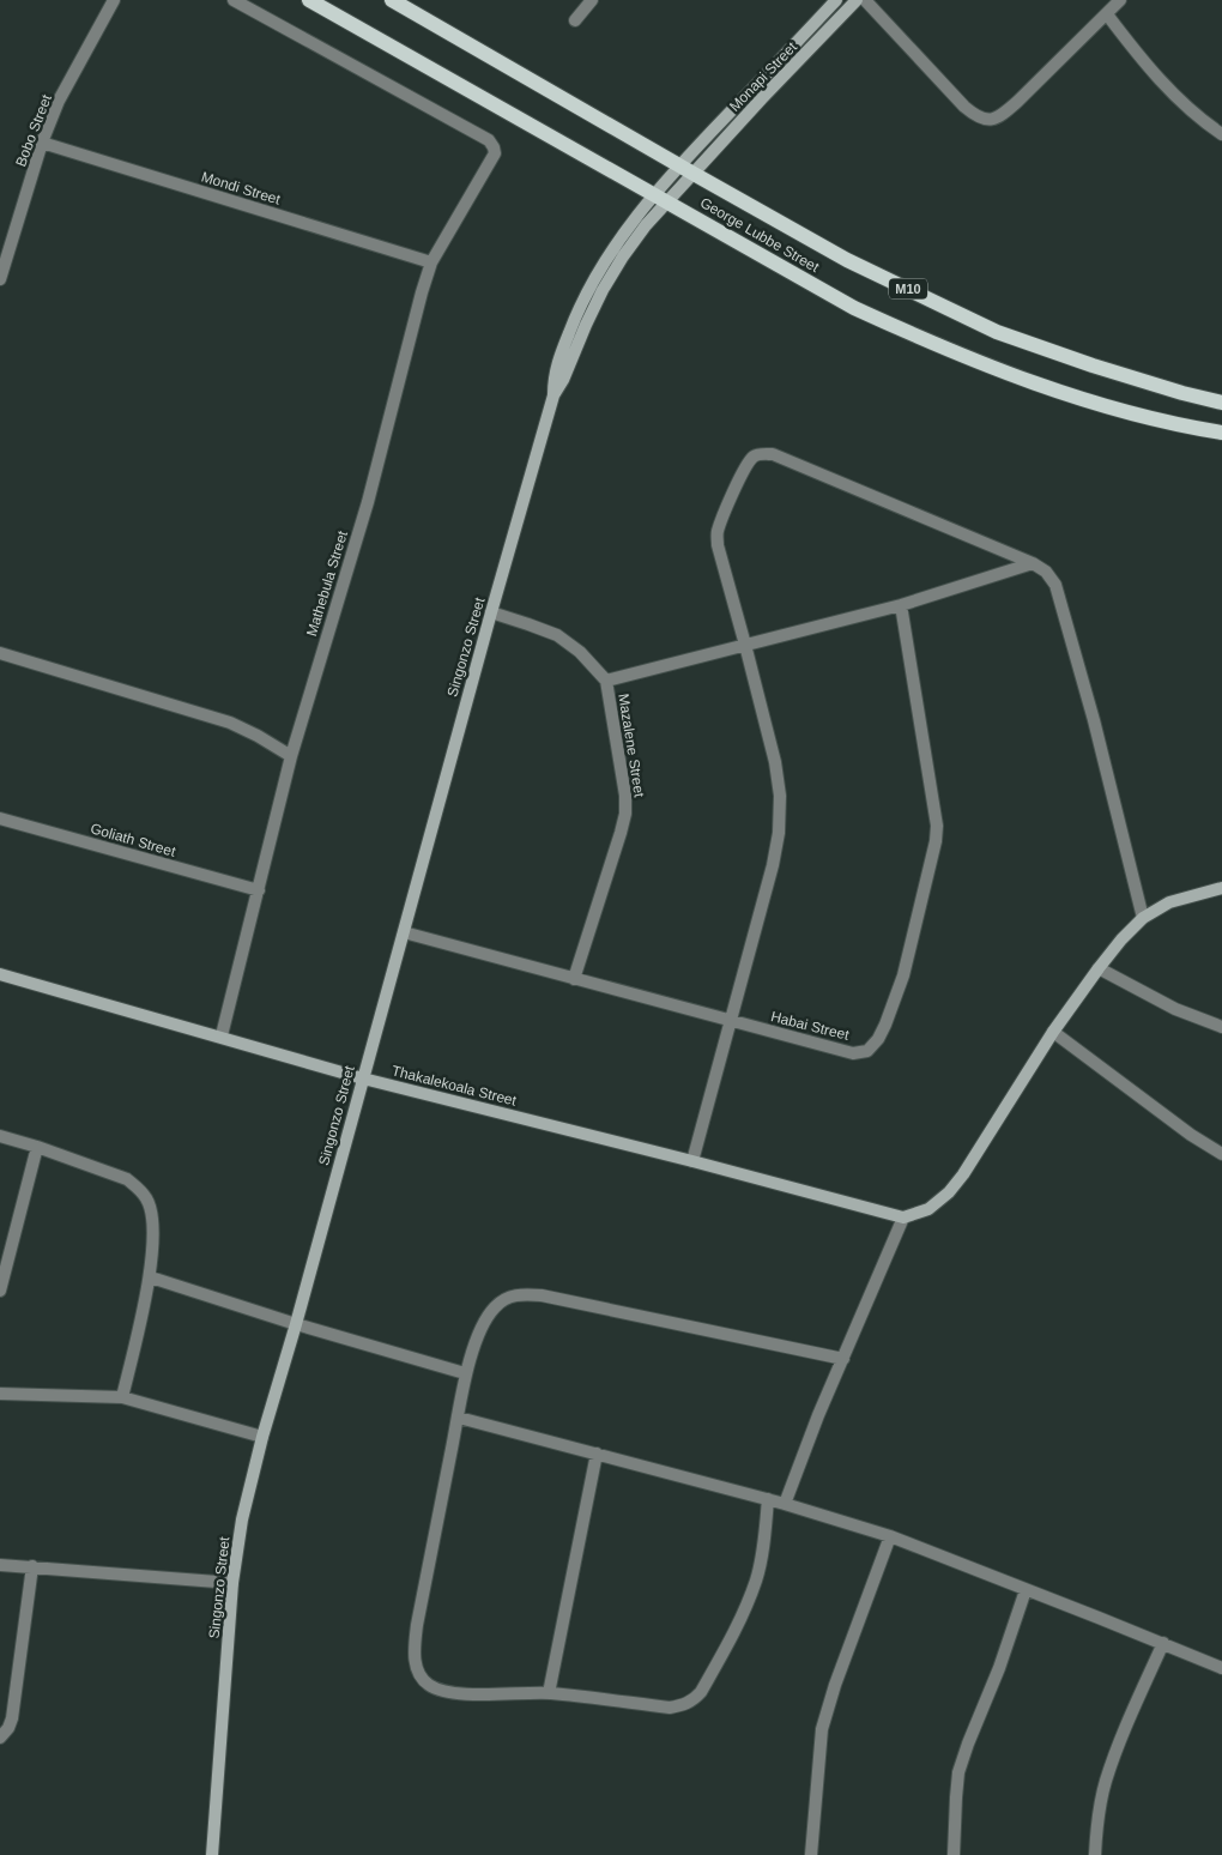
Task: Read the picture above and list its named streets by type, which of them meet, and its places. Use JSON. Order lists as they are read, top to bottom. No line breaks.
{"streets":{"main road":["George Lubbe Street","M10"],"street":["Monapi Street","Bobo Street","Mondi Street","Mathebula Street","Singonzo Street","Mazalene Street","Goliath Street","Habai Street","Thakalekoala Street"]},"crossings":[["Monapi Street","George Lubbe Street"],["Monapi Street","Singonzo Street"],["Bobo Street","Mondi Street"],["Mondi Street","Mathebula Street"],["George Lubbe Street","Singonzo Street"],["Mathebula Street","Goliath Street"],["Mathebula Street","Thakalekoala Street"],["Singonzo Street","Mazalene Street"],["Singonzo Street","Habai Street"],["Singonzo Street","Thakalekoala Street"],["Mazalene Street","Habai Street"]]}
